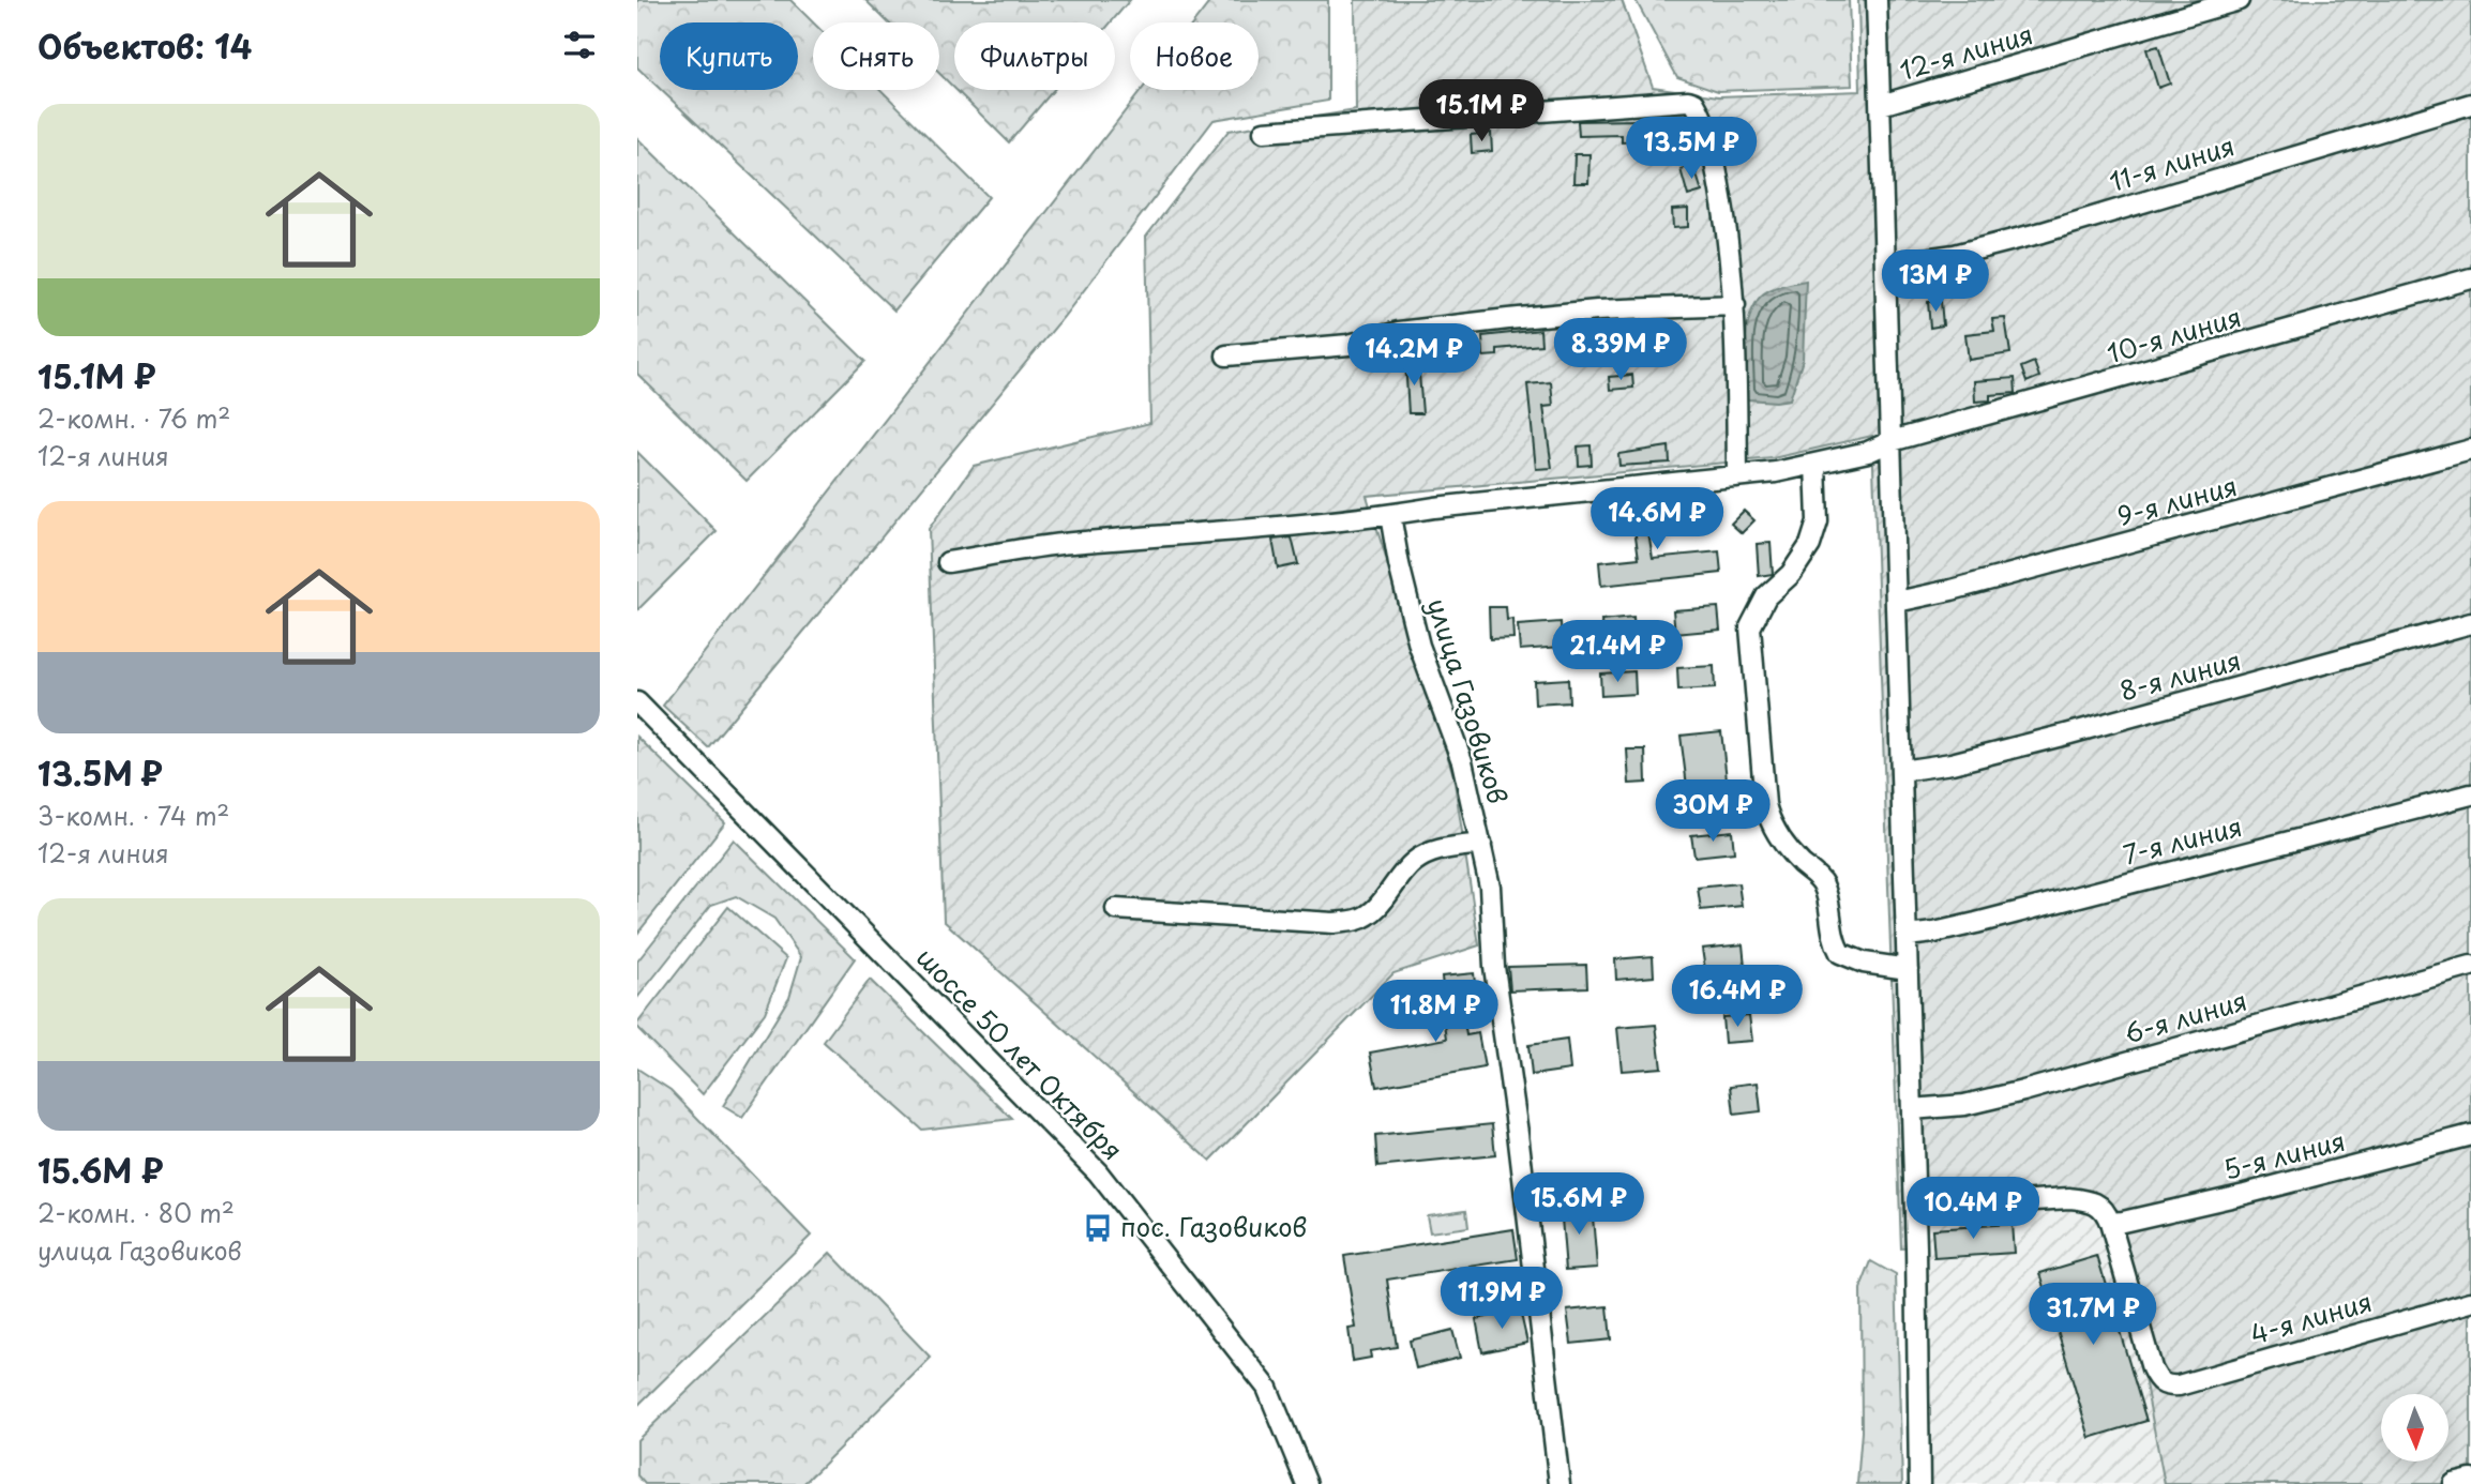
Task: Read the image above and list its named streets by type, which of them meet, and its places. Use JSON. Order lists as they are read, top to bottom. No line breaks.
{"streets":{"street":["12-я линия","11-я линия","10-я линия","9-я линия","8-я линия","улица Газовиков","7-я линия","6-я линия","шоссе 50 лет Октября","5-я линия","4-я линия"]},"crossings":[["10-я линия","улица Газовиков"],["5-я линия","4-я линия"]],"places":{"bus stop":["пос. Газовиков"]},"north":"bottom","page":{"heading":"Объектов: 14","chip":["Купить","Снять","Фильтры","Новое"],"price":["15.1M ₽","13.5M ₽","13M ₽","8.39M ₽","14.2M ₽","14.6M ₽","21.4M ₽","30M ₽","16.4M ₽","11.8M ₽","15.6M ₽","10.4M ₽","11.9M ₽","31.7M ₽"],"list":[{"name":"15.1M ₽","note":"2-комн. · 76 m² · 12-я линия"},{"name":"13.5M ₽","note":"3-комн. · 74 m² · 12-я линия"},{"name":"15.6M ₽","note":"2-комн. · 80 m² · улица Газовиков"}]}}
